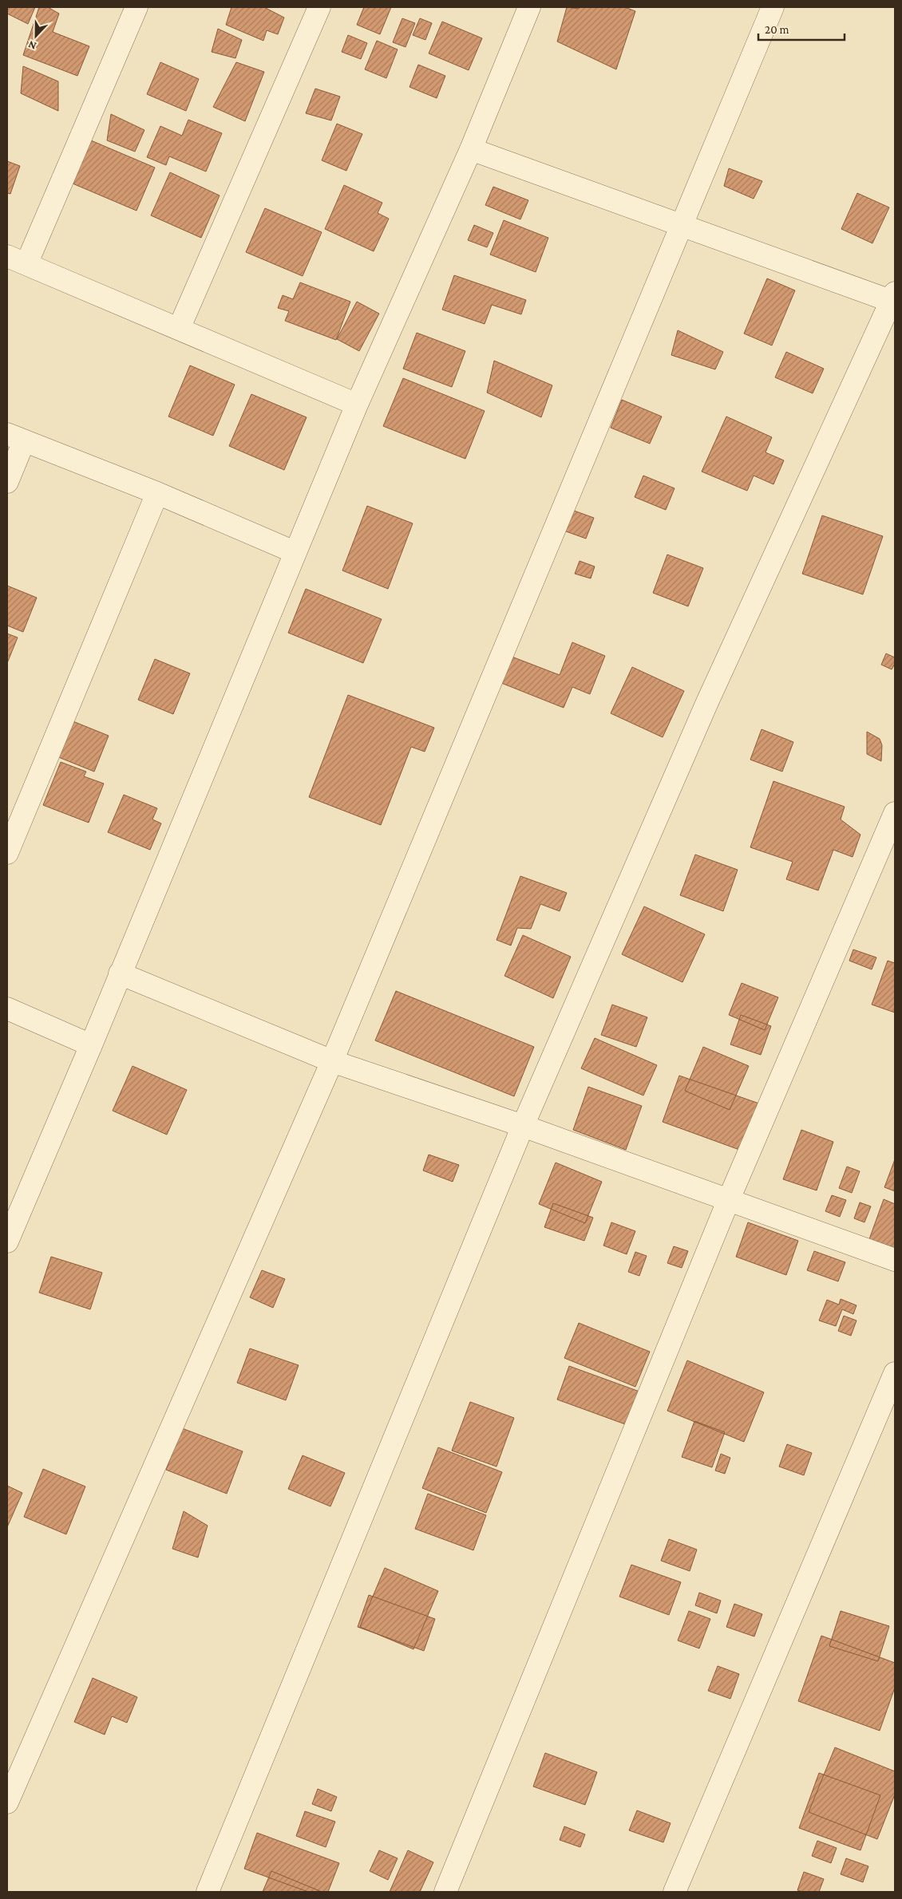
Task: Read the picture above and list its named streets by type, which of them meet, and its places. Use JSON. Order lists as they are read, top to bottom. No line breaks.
{"scale_bar":"20 m","north":"bottom"}
